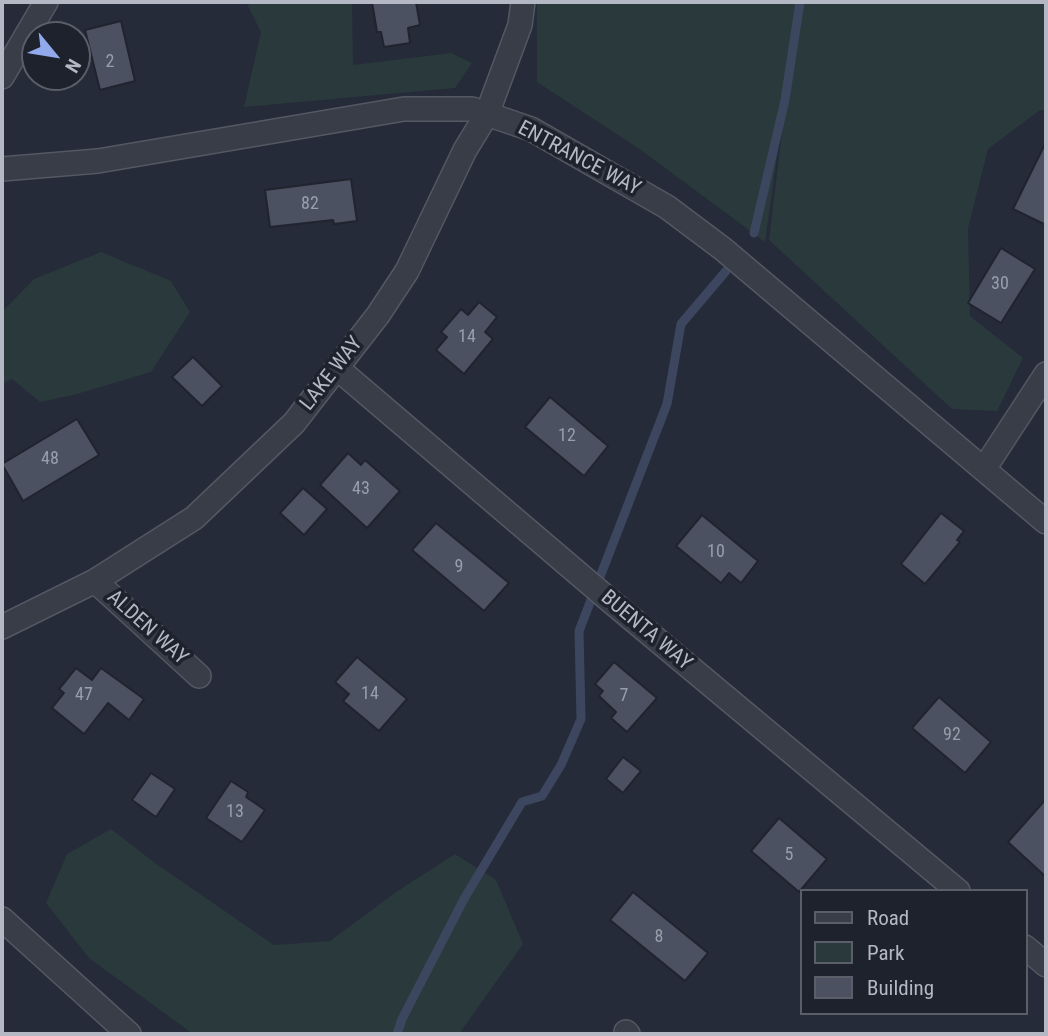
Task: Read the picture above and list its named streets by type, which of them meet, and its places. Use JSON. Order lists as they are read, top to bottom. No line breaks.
{"streets":{"street":["ENTRANCE WAY","LAKE WAY","ALDEN WAY","BUENTA WAY"]},"crossings":[["ENTRANCE WAY","LAKE WAY"],["LAKE WAY","ALDEN WAY"],["LAKE WAY","BUENTA WAY"]],"house_numbers":["2","82","30","14","12","48","43","10","9","14","47","7","92","13","5","8"],"legend":["Road","Park","Building"],"north":"bottom right"}
